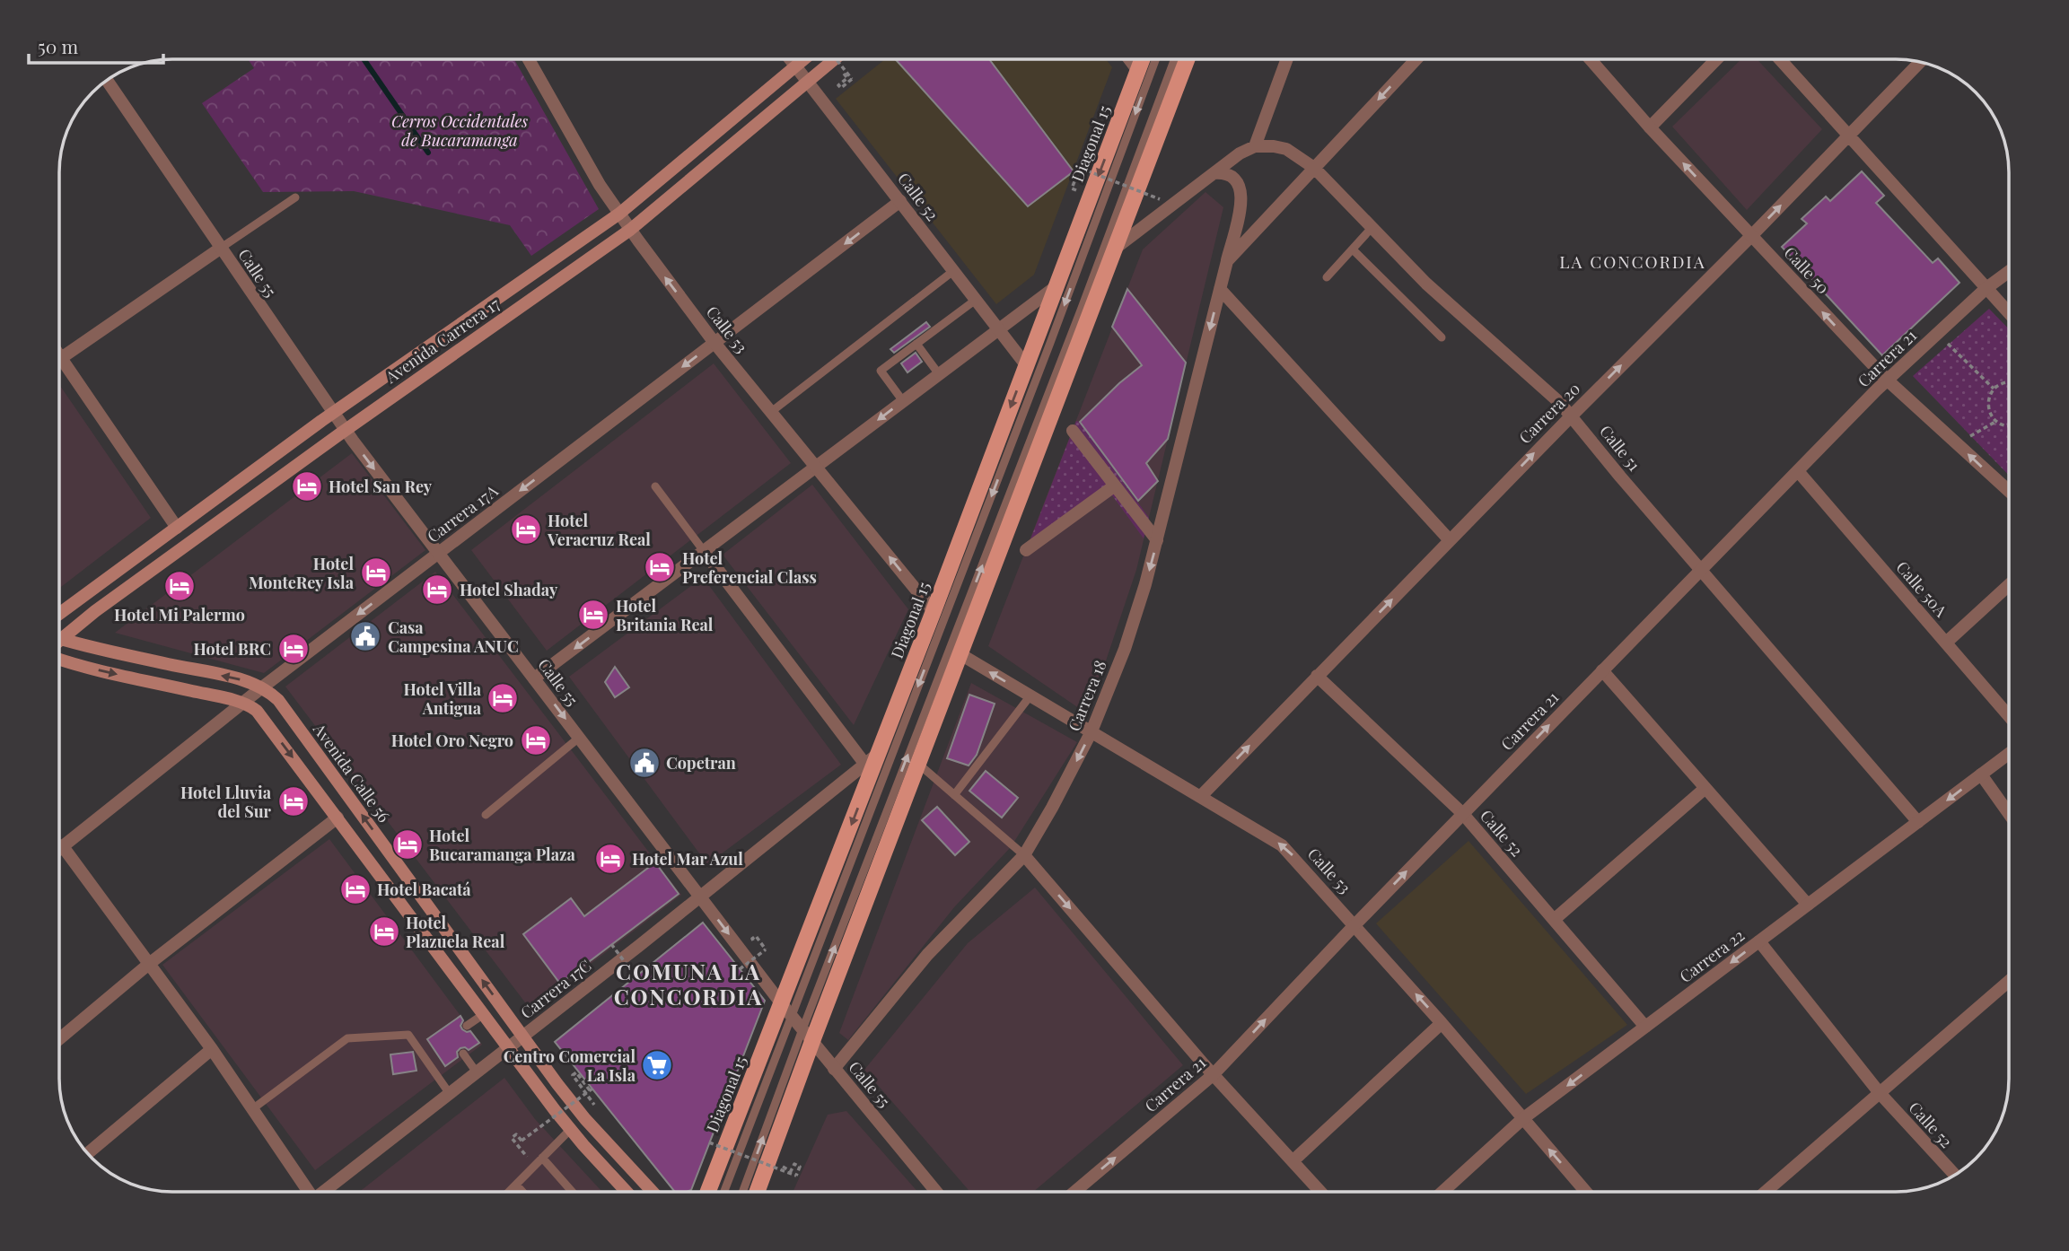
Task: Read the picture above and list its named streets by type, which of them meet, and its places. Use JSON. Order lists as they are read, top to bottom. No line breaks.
{"streets":{"main road":["Diagonal 15","Avenida Carrera 17","Avenida Calle 56"],"street":["Calle 52","Calle 50","Calle 55","Calle 53","Carrera 21","Carrera 20","Calle 51","Carrera 17A","Calle 50A","Carrera 18","Carrera 22","Carrera 17C"]},"crossings":[["Diagonal 15","Calle 52"],["Diagonal 15","Calle 55"],["Diagonal 15","Calle 53"],["Diagonal 15","Carrera 17C"],["Calle 52","Avenida Carrera 17"],["Calle 52","Carrera 21"],["Calle 52","Carrera 20"],["Calle 52","Carrera 17A"],["Calle 52","Carrera 22"],["Calle 50","Carrera 21"],["Calle 50","Carrera 20"],["Calle 55","Avenida Carrera 17"],["Calle 55","Carrera 17A"],["Calle 55","Carrera 18"],["Calle 55","Carrera 17C"],["Calle 53","Avenida Carrera 17"],["Calle 53","Carrera 21"],["Calle 53","Carrera 20"],["Calle 53","Carrera 17A"],["Calle 53","Carrera 18"],["Calle 53","Carrera 22"],["Carrera 21","Calle 51"],["Carrera 21","Calle 50A"],["Carrera 20","Calle 51"],["Calle 51","Carrera 18"],["Calle 51","Carrera 22"],["Carrera 17A","Avenida Calle 56"],["Avenida Calle 56","Carrera 17C"]],"one_way":["Calle 50","Calle 53","Carrera 21","Carrera 20","Carrera 17A","Carrera 18","Carrera 22"],"districts":["LA CONCORDIA","COMUNA LA CONCORDIA"],"parks":["Cerros Occidentales de Bucaramanga"],"places":{"hotel":["Hotel San Rey","Hotel Veracruz Real","Hotel Preferencial Class","Hotel MonteRey Isla","Hotel Mi Palermo","Hotel Shaday","Hotel Britania Real","Hotel BRC","Hotel Villa Antigua","Hotel Oro Negro","Hotel Lluvia del Sur","Hotel Bucaramanga Plaza","Hotel Mar Azul","Hotel Bacatá","Hotel Plazuela Real"],"public building":["Casa Campesina ANUC","Copetran"],"supermarket":["Centro Comercial La Isla"]},"scale_bar":"50 m"}
